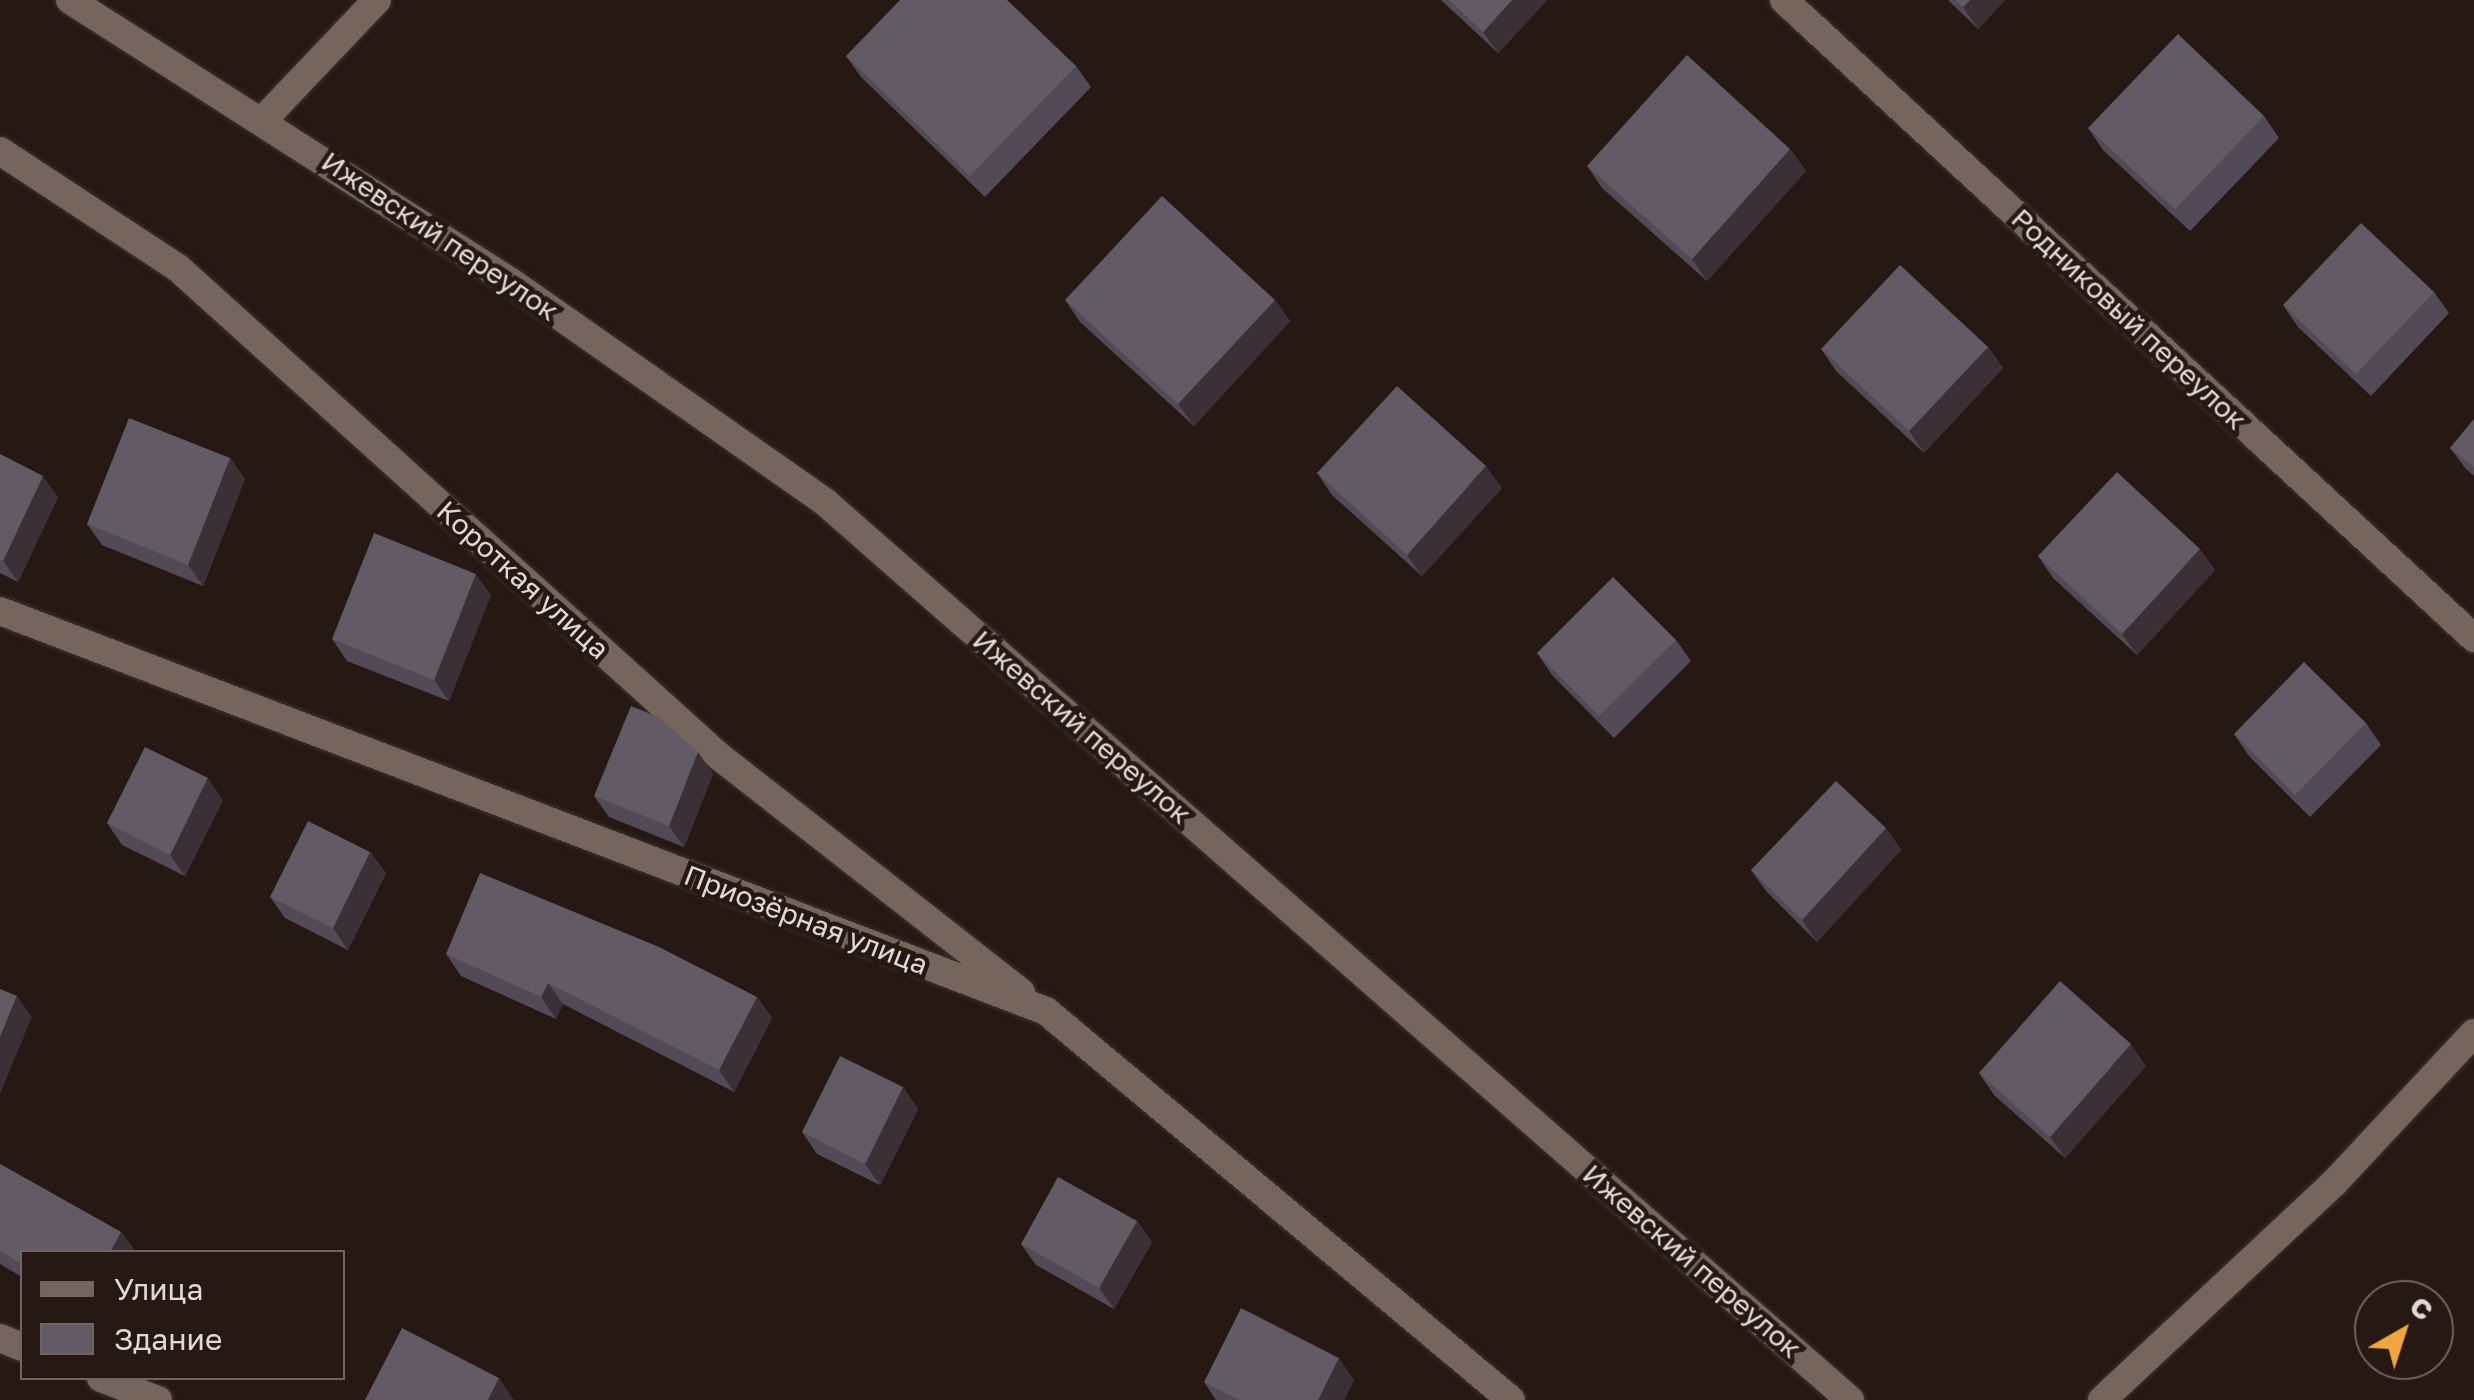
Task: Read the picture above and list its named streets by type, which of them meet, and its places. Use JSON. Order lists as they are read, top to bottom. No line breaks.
{"streets":{"street":["Ижевский переулок","Родниковый переулок","Короткая улица","Приозёрная улица"]},"crossings":[["Короткая улица","Приозёрная улица"]],"legend":["Улица","Здание"],"north":"top right"}
